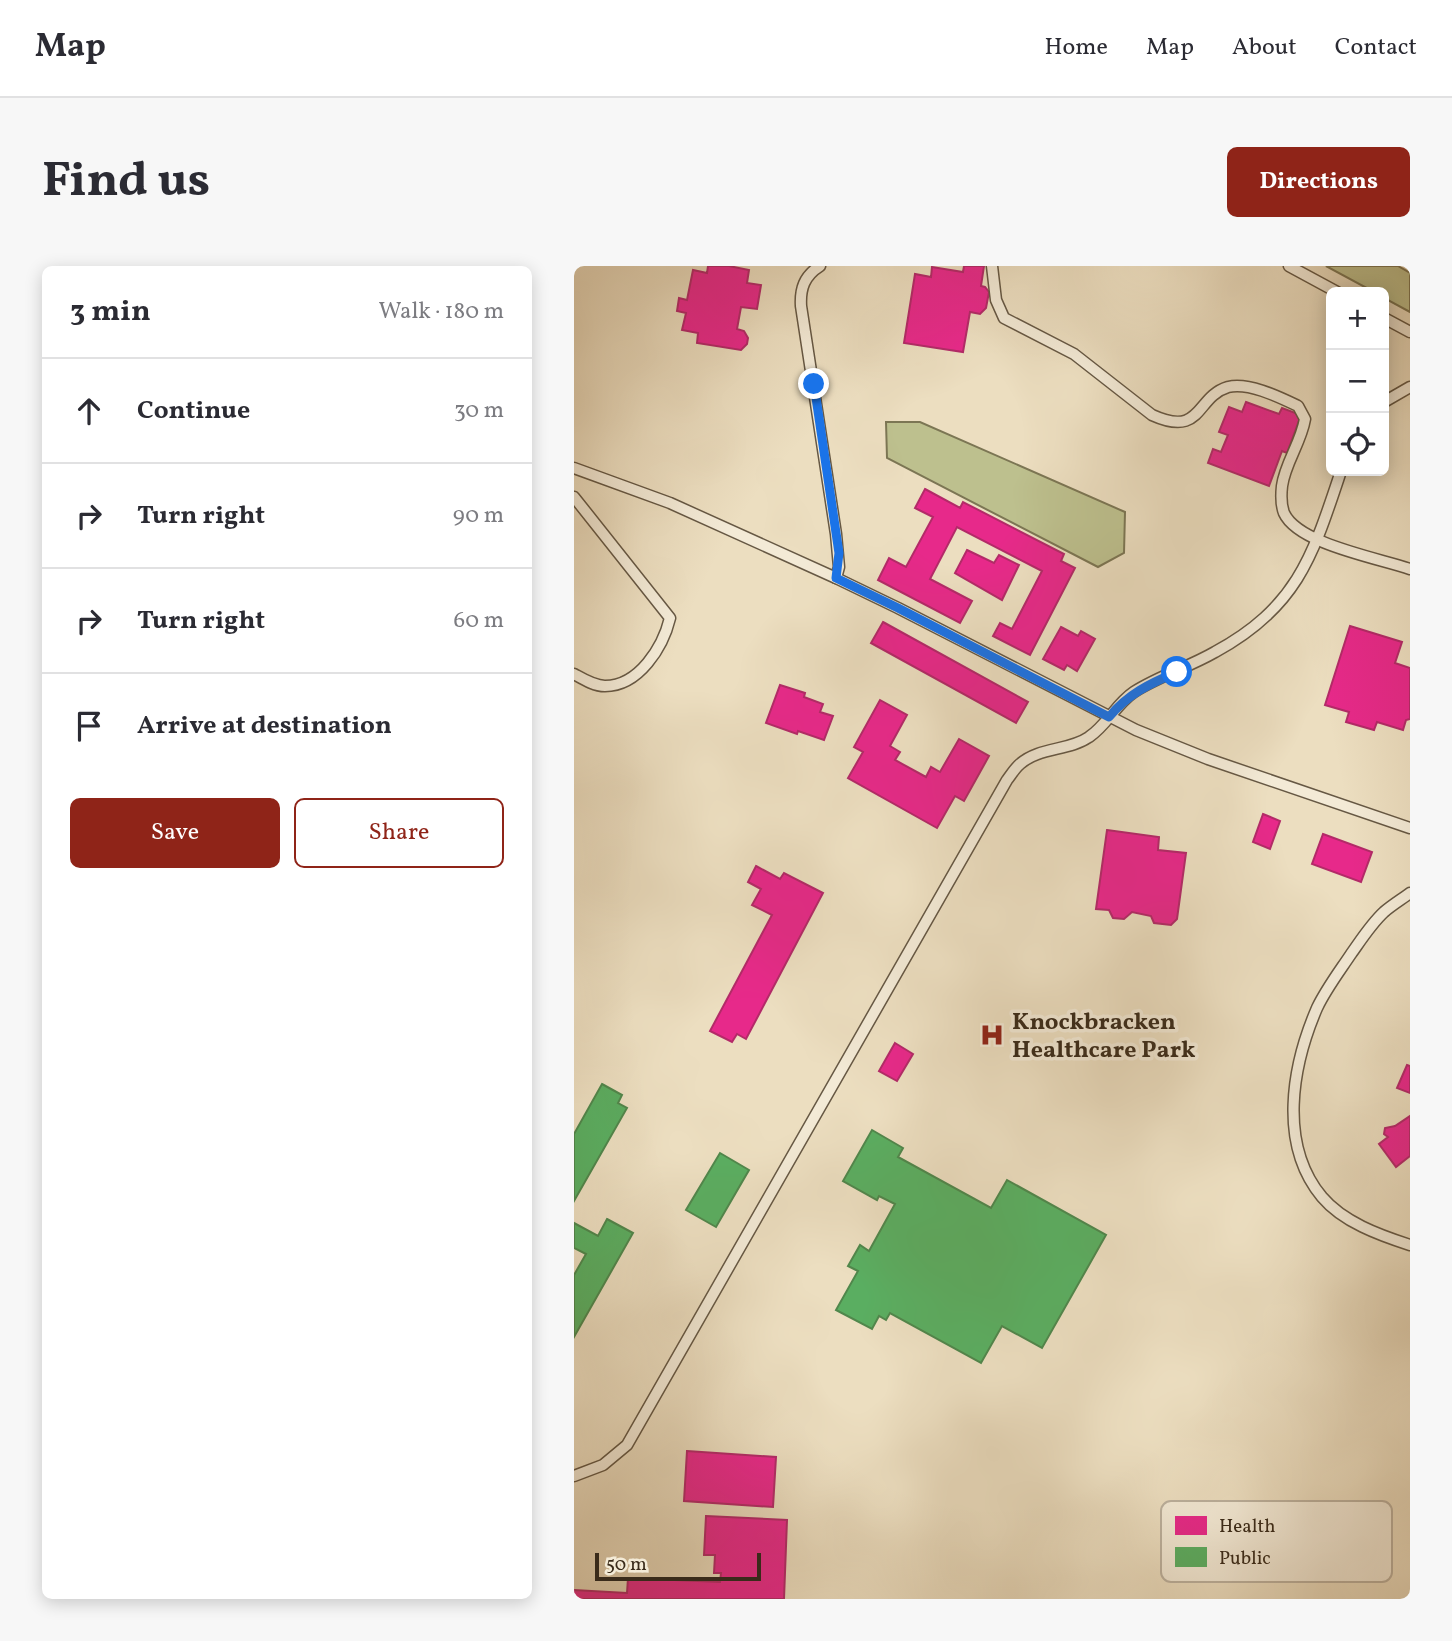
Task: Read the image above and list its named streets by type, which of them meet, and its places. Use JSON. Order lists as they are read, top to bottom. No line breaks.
{"places":{"hospital":["Knockbracken Healthcare Park"]},"legend":["Health","Public"],"scale_bar":"50 m","page":{"header":"Map","nav":["Home","Map","About","Contact"],"buttons":["Directions",["Save","Share"]],"title":"Find us","heading":["3 min","Walk · 180 m"],"map_buttons":["+","−"],"list":[["Continue","30 m"],["Turn right","90 m"],["Turn right","60 m"],"Arrive at destination"],"scale":"50 m"}}
